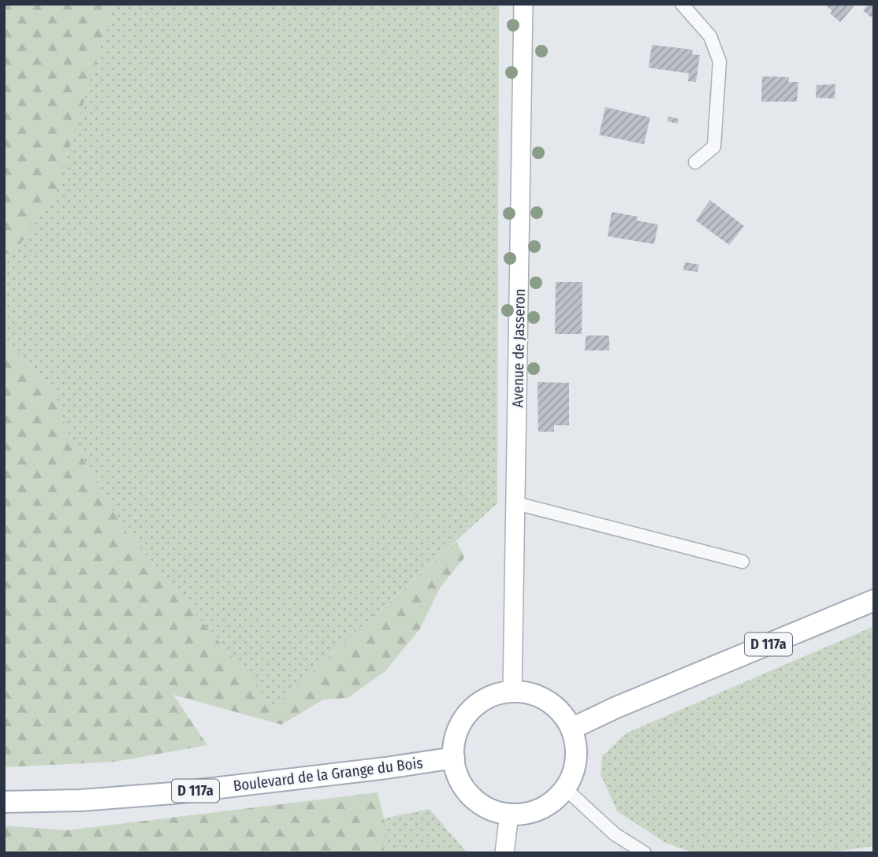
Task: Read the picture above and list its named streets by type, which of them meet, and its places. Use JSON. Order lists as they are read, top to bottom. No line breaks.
{"streets":{"main road":["Avenue de Jasseron","D 117a","Boulevard de la Grange du Bois"]},"crossings":[["Avenue de Jasseron","D 117a"],["Avenue de Jasseron","Boulevard de la Grange du Bois"],["D 117a","Boulevard de la Grange du Bois"]]}
